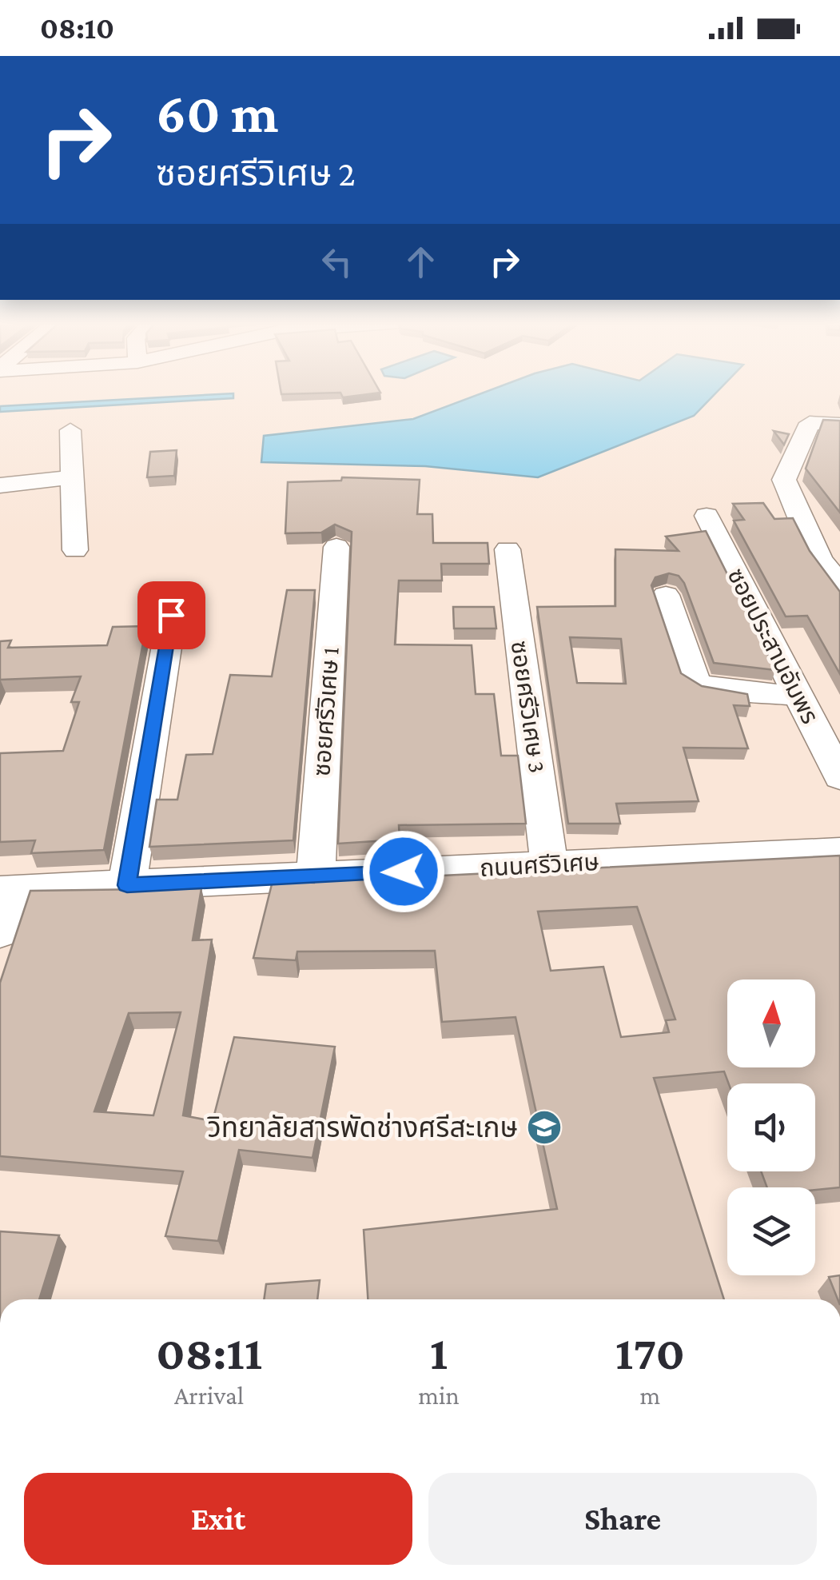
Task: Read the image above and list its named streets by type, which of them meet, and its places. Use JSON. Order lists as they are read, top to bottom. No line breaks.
{"streets":{"street":["ซอยประสานอัมพร","ซอยศรีวิเศษ 3","ซอยศรีวิเศษ 1","ถนนศรีวิเศษ"]},"crossings":[["ซอยศรีวิเศษ 3","ถนนศรีวิเศษ"],["ซอยศรีวิเศษ 1","ถนนศรีวิเศษ"]],"places":{"school or university":["วิทยาลัยสารพัดช่างศรีสะเกษ"]},"north":"top","page":{"status":"08:10","turn":["60 m","ซอยศรีวิเศษ 2"],"eta":["08:11","Arrival","1","min","170","m"],"buttons":["Exit","Share"]}}
